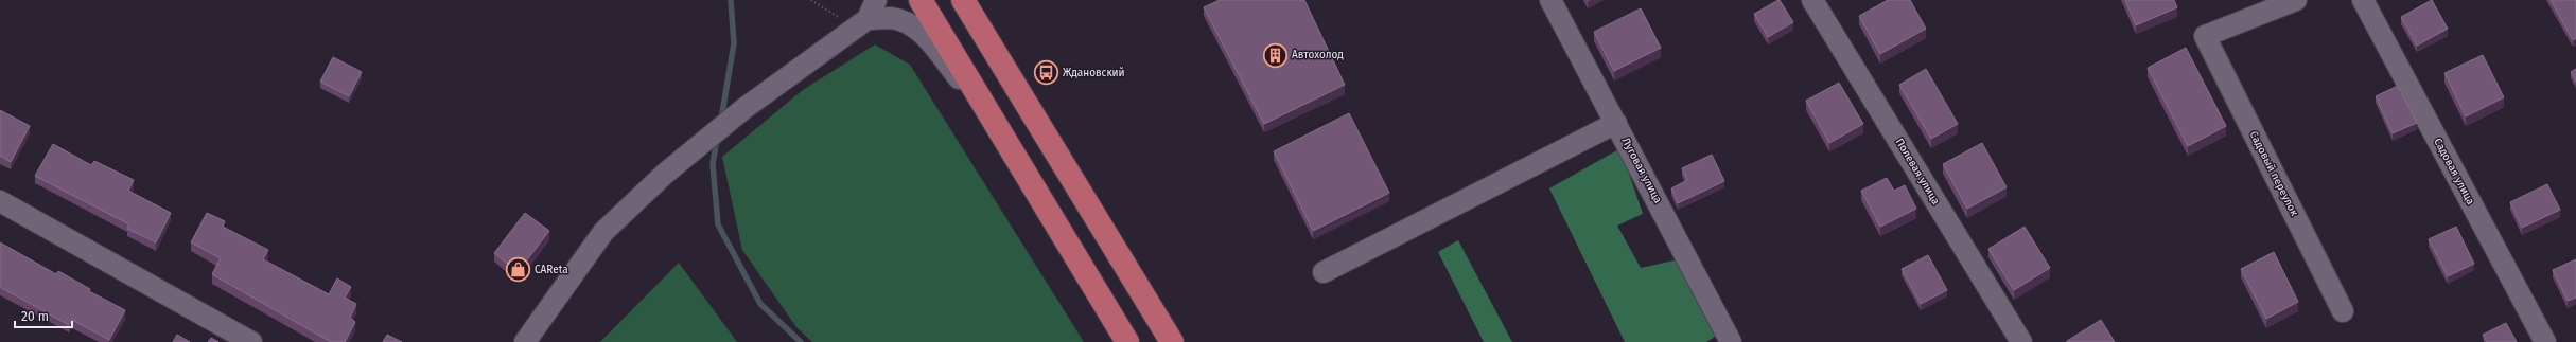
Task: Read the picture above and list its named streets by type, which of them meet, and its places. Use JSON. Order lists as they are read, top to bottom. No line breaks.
{"streets":{"street":["Луговая улица","Полевая улица","Садовая улица","Садовый переулок"]},"places":{"building":["Автохолод"],"bus stop":["Ждановский"],"shop":["CAReta"]},"scale_bar":"20 m"}
